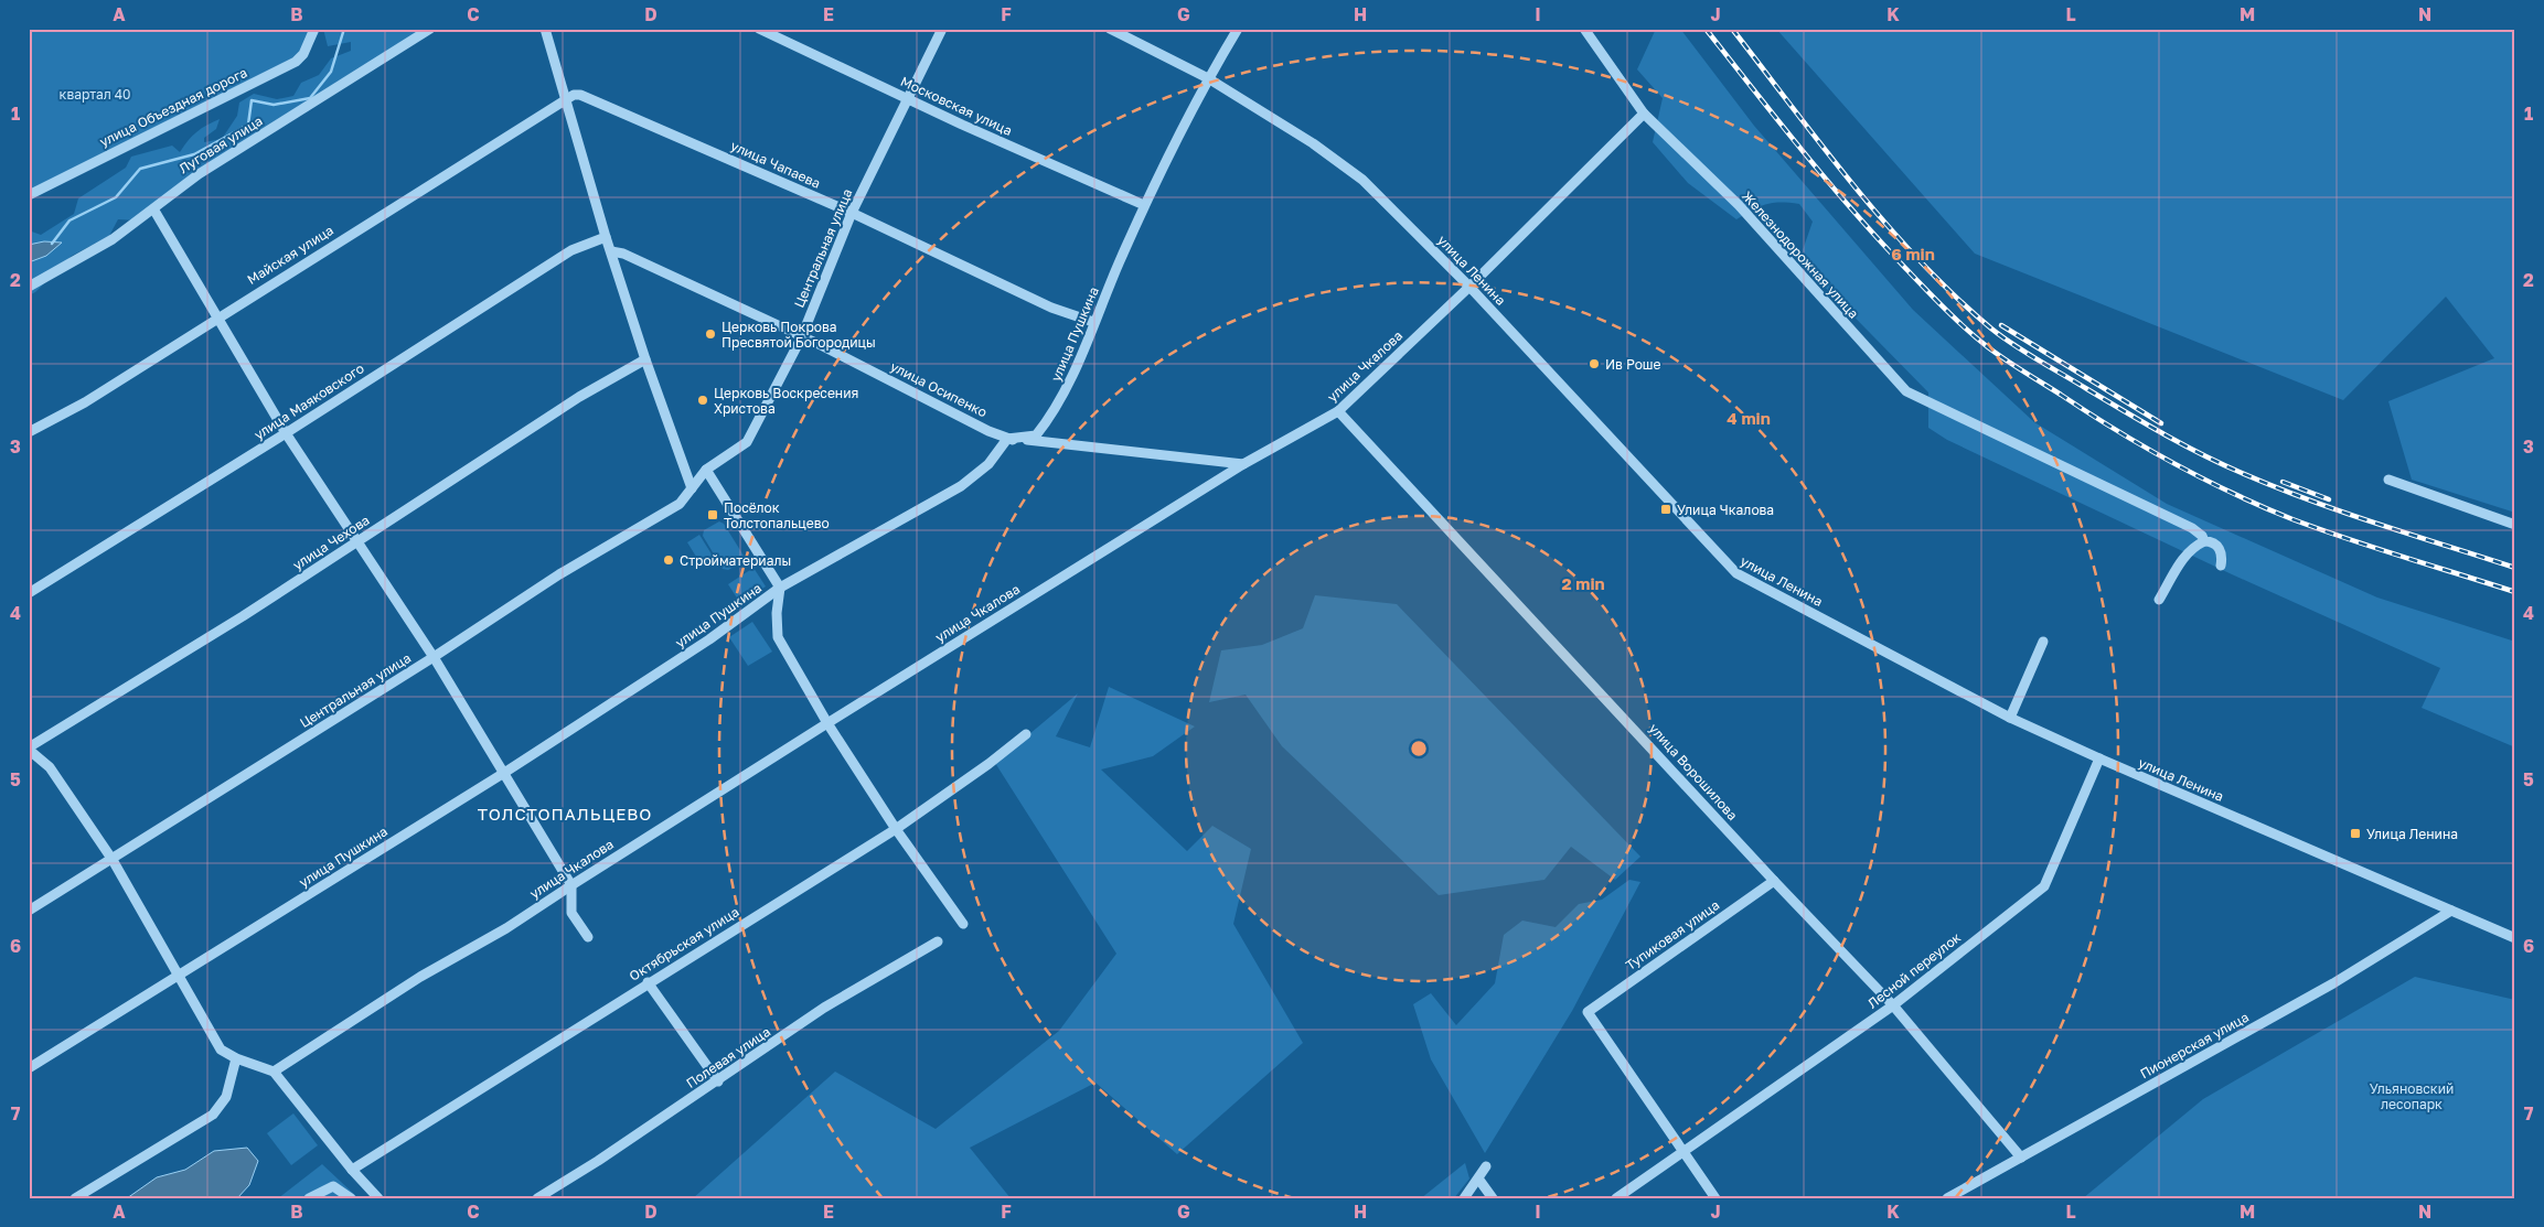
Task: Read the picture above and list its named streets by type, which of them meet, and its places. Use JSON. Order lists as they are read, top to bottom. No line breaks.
{"streets":{"street":["Московская улица","улица Объездная дорога","Луговая улица","улица Чапаева","Центральная улица","Майская улица","Железнодорожная улица","улица Ленина","улица Пушкина","улица Чкалова","улица Осипенко","улица Маяковского","улица Чехова","улица Ворошилова","Тупиковая улица","Октябрьская улица","Лесной переулок","Пионерская улица","Полевая улица"]},"crossings":[["Московская улица","Центральная улица"],["Московская улица","улица Пушкина"],["улица Чапаева","Центральная улица"],["улица Чапаева","Майская улица"],["улица Чапаева","улица Пушкина"],["Центральная улица","улица Осипенко"],["Железнодорожная улица","улица Чкалова"],["улица Ленина","улица Пушкина"],["улица Ленина","улица Чкалова"],["улица Ленина","Лесной переулок"],["улица Ленина","Пионерская улица"],["улица Пушкина","улица Осипенко"],["улица Чкалова","улица Осипенко"],["улица Чкалова","улица Ворошилова"],["улица Ворошилова","Тупиковая улица"],["улица Ворошилова","Лесной переулок"],["улица Ворошилова","Пионерская улица"],["Тупиковая улица","Лесной переулок"]],"districts":["ТОЛСТОПАЛЬЦЕВО"],"parks":["квартал 40","Ульяновский лесопарк"],"places":{"other":["Церковь Покрова Пресвятой Богородицы","Ив Роше","Церковь Воскресения Христова","Стройматериалы"],"transit":["Улица Чкалова","Посёлок Толстопальцево","Улица Ленина"]},"grid":{"columns":["A","B","C","D","E","F","G","H","I","J","K","L","M","N"],"rows":["1","2","3","4","5","6","7"]},"rings":["6 min","4 min","2 min"]}
